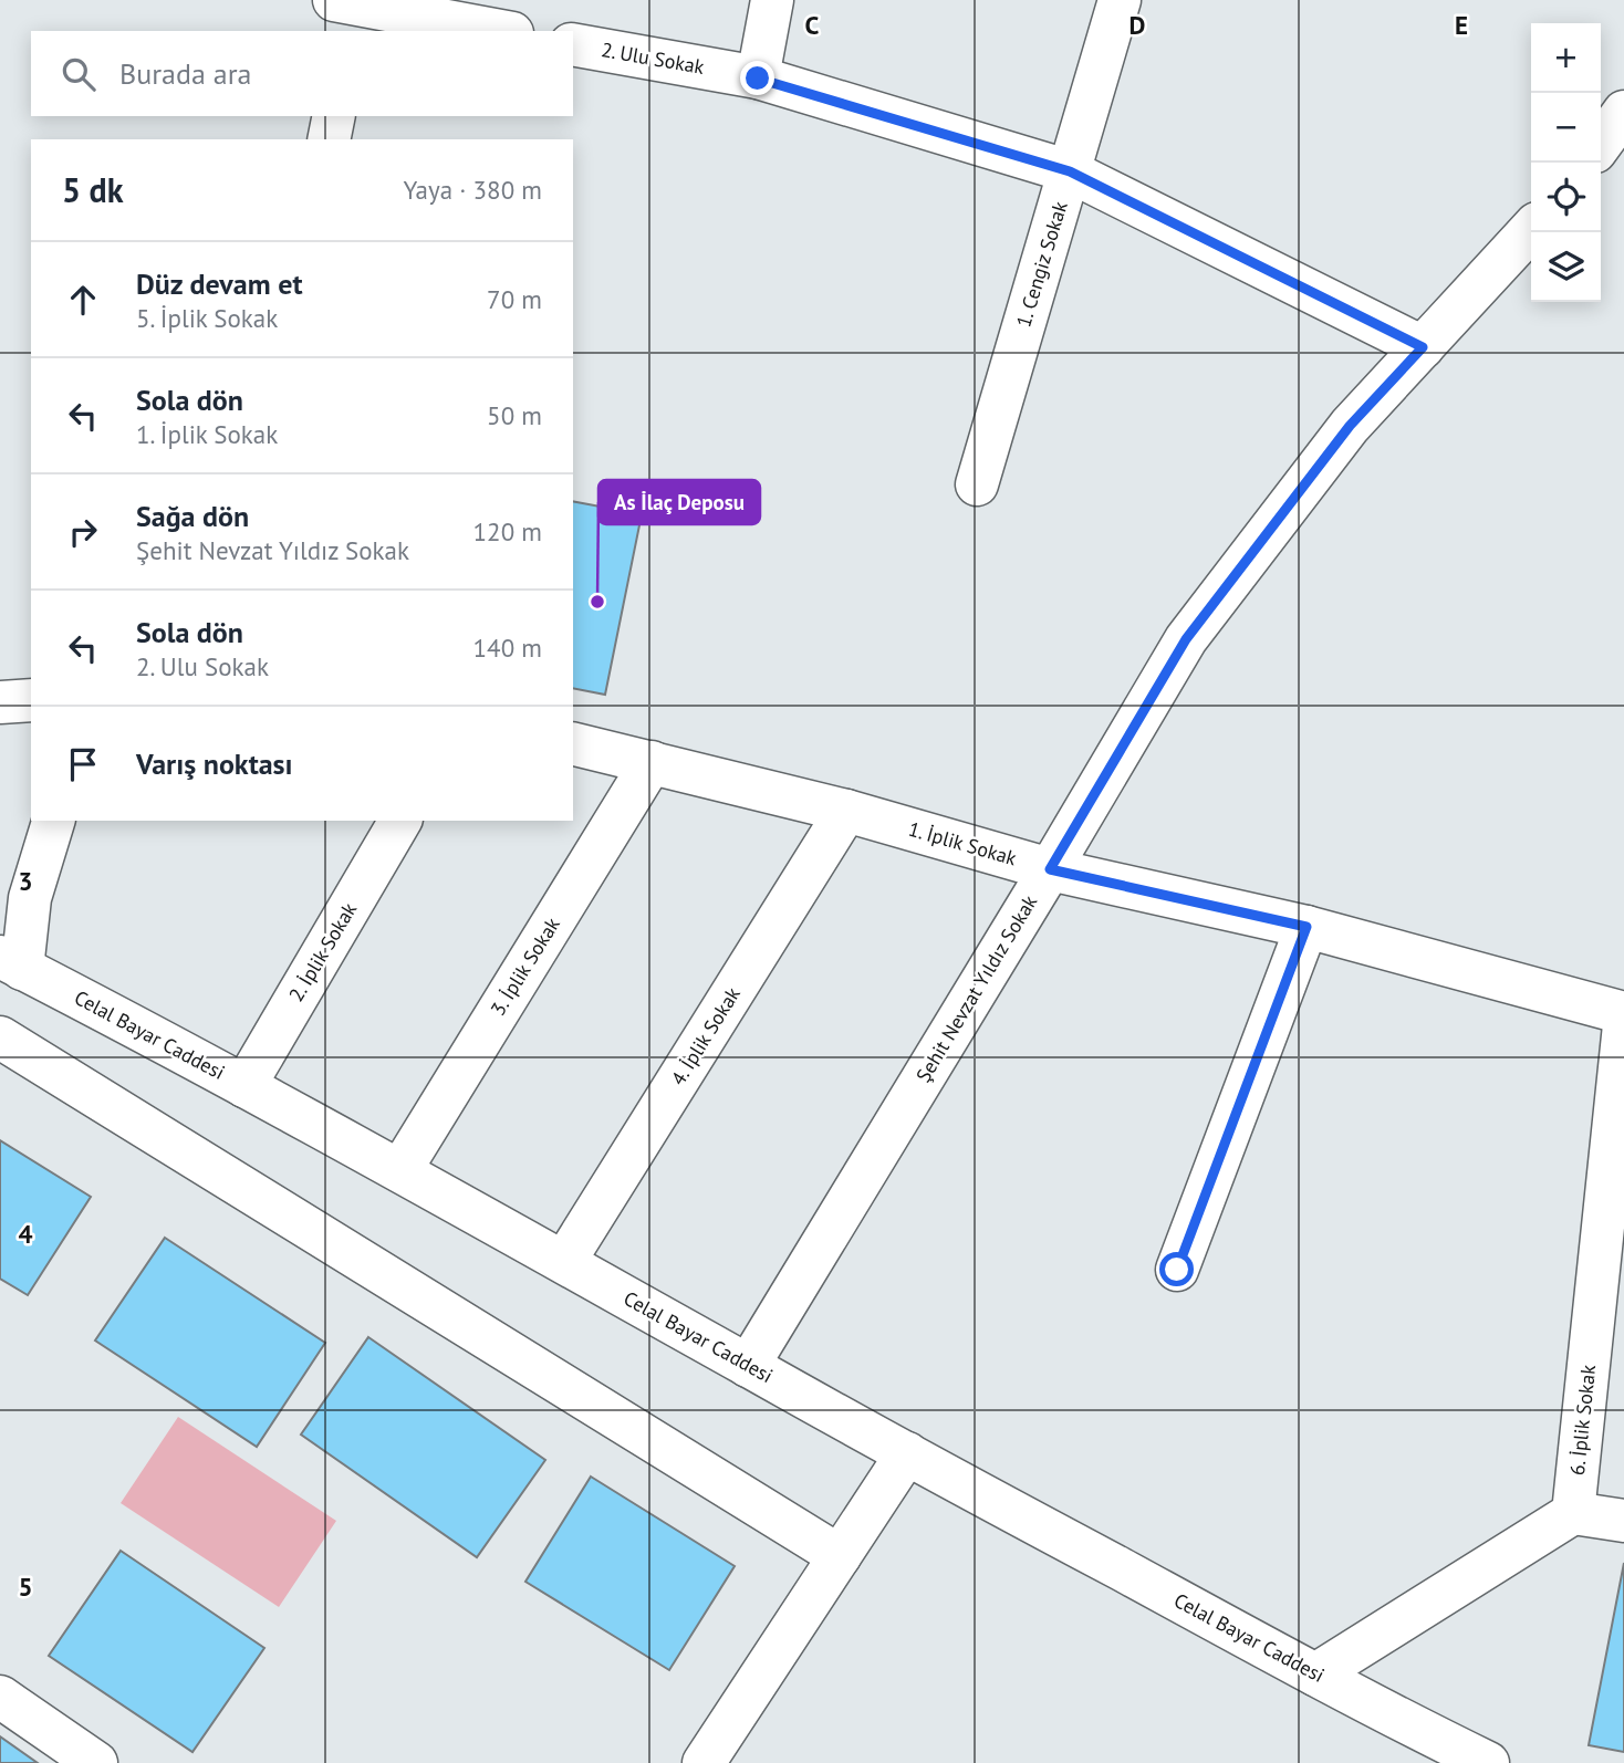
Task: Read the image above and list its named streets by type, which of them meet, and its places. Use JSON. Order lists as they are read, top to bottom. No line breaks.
{"streets":{"street":["2. Ulu Sokak","1. Cengiz Sokak","1. İplik Sokak","2. İplik Sokak","3. İplik Sokak","Şehit Nevzat Yıldız Sokak","Celal Bayar Caddesi","4. İplik Sokak","6. İplik Sokak"]},"crossings":[["2. Ulu Sokak","1. Cengiz Sokak"],["2. Ulu Sokak","Şehit Nevzat Yıldız Sokak"],["1. İplik Sokak","3. İplik Sokak"],["1. İplik Sokak","Şehit Nevzat Yıldız Sokak"],["1. İplik Sokak","4. İplik Sokak"],["2. İplik Sokak","Celal Bayar Caddesi"],["3. İplik Sokak","Celal Bayar Caddesi"],["Şehit Nevzat Yıldız Sokak","Celal Bayar Caddesi"],["Celal Bayar Caddesi","4. İplik Sokak"]],"places":["As İlaç Deposu"],"page":{"map_buttons":["+","−"],"search":"Burada ara","heading":["5 dk","Yaya · 380 m"],"list":[["Düz devam et","5. İplik Sokak","70 m"],["Sola dön","1. İplik Sokak","50 m"],["Sağa dön","Şehit Nevzat Yıldız Sokak","120 m"],["Sola dön","2. Ulu Sokak","140 m"],"Varış noktası"]},"grid":{"columns":["C","D","E"],"rows":["3","4","5"]}}
